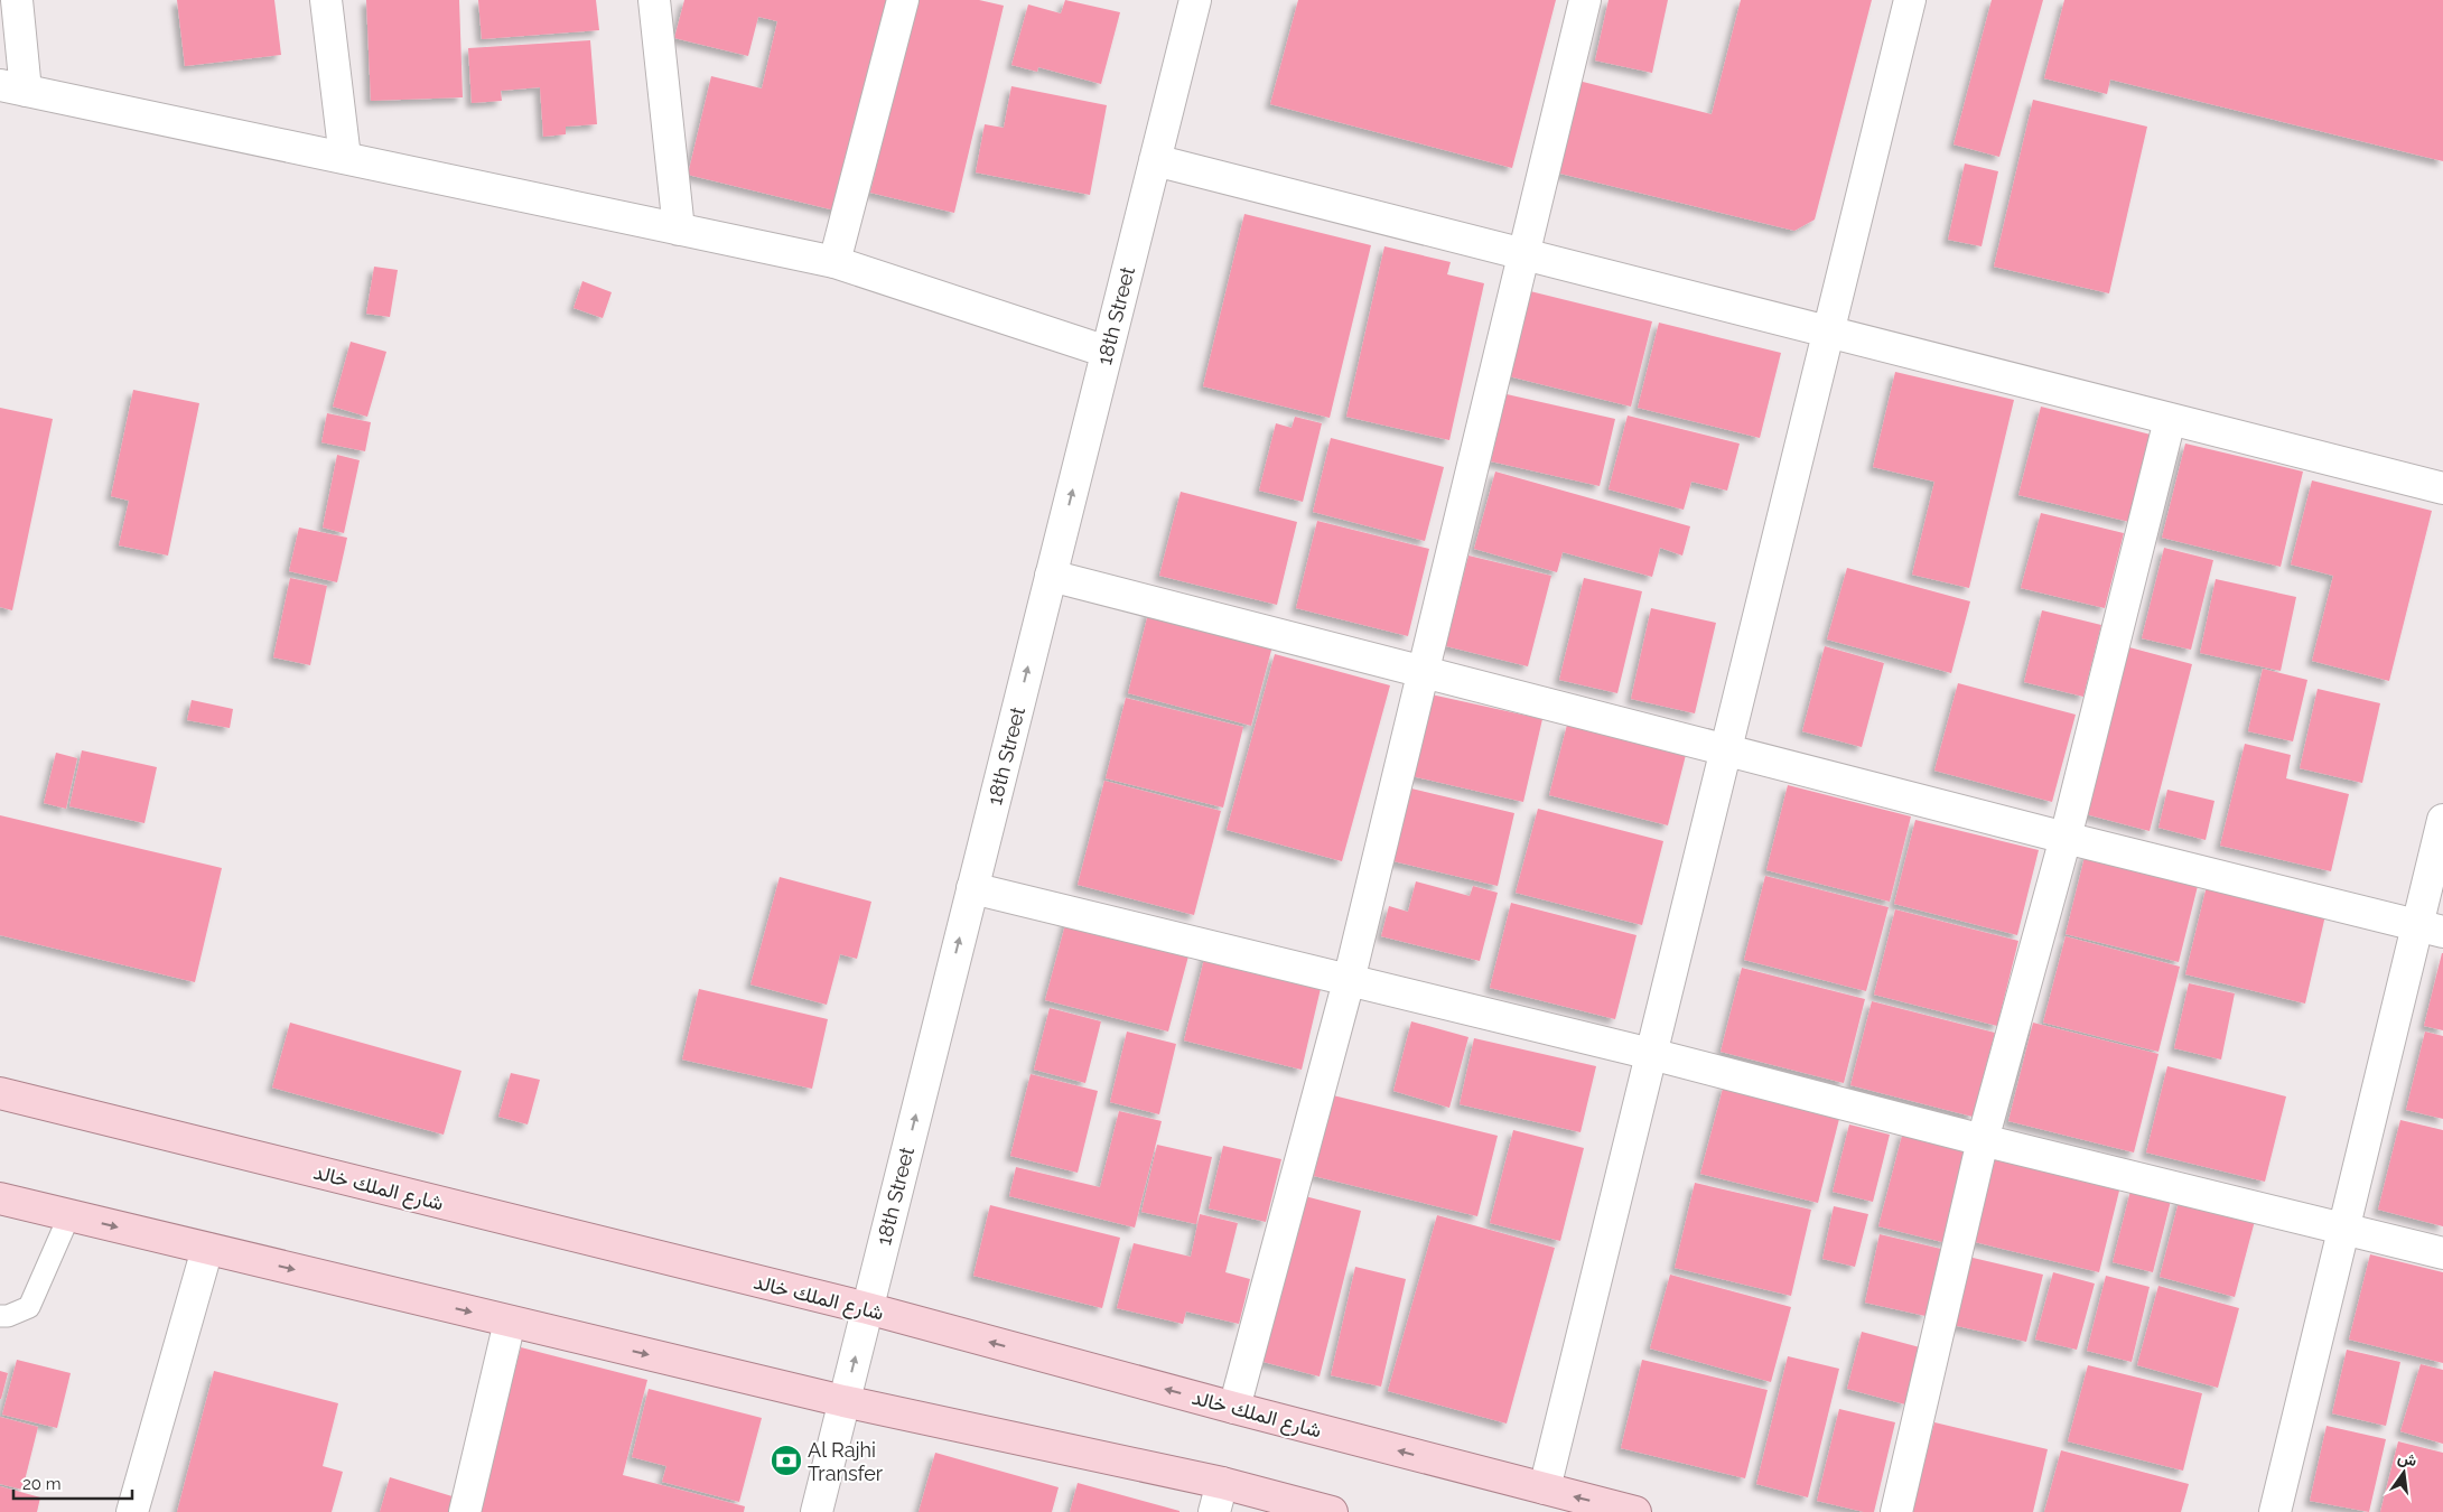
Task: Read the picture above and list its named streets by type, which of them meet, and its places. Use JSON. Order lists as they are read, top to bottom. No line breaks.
{"streets":{"main road":["شارع الملك خالد"],"street":["18th Street"]},"crossings":[["18th Street","شارع الملك خالد"]],"one_way":["18th Street"],"places":{"bank":["Al Rajhi Transfer"]},"scale_bar":"20 m","north":"top"}
